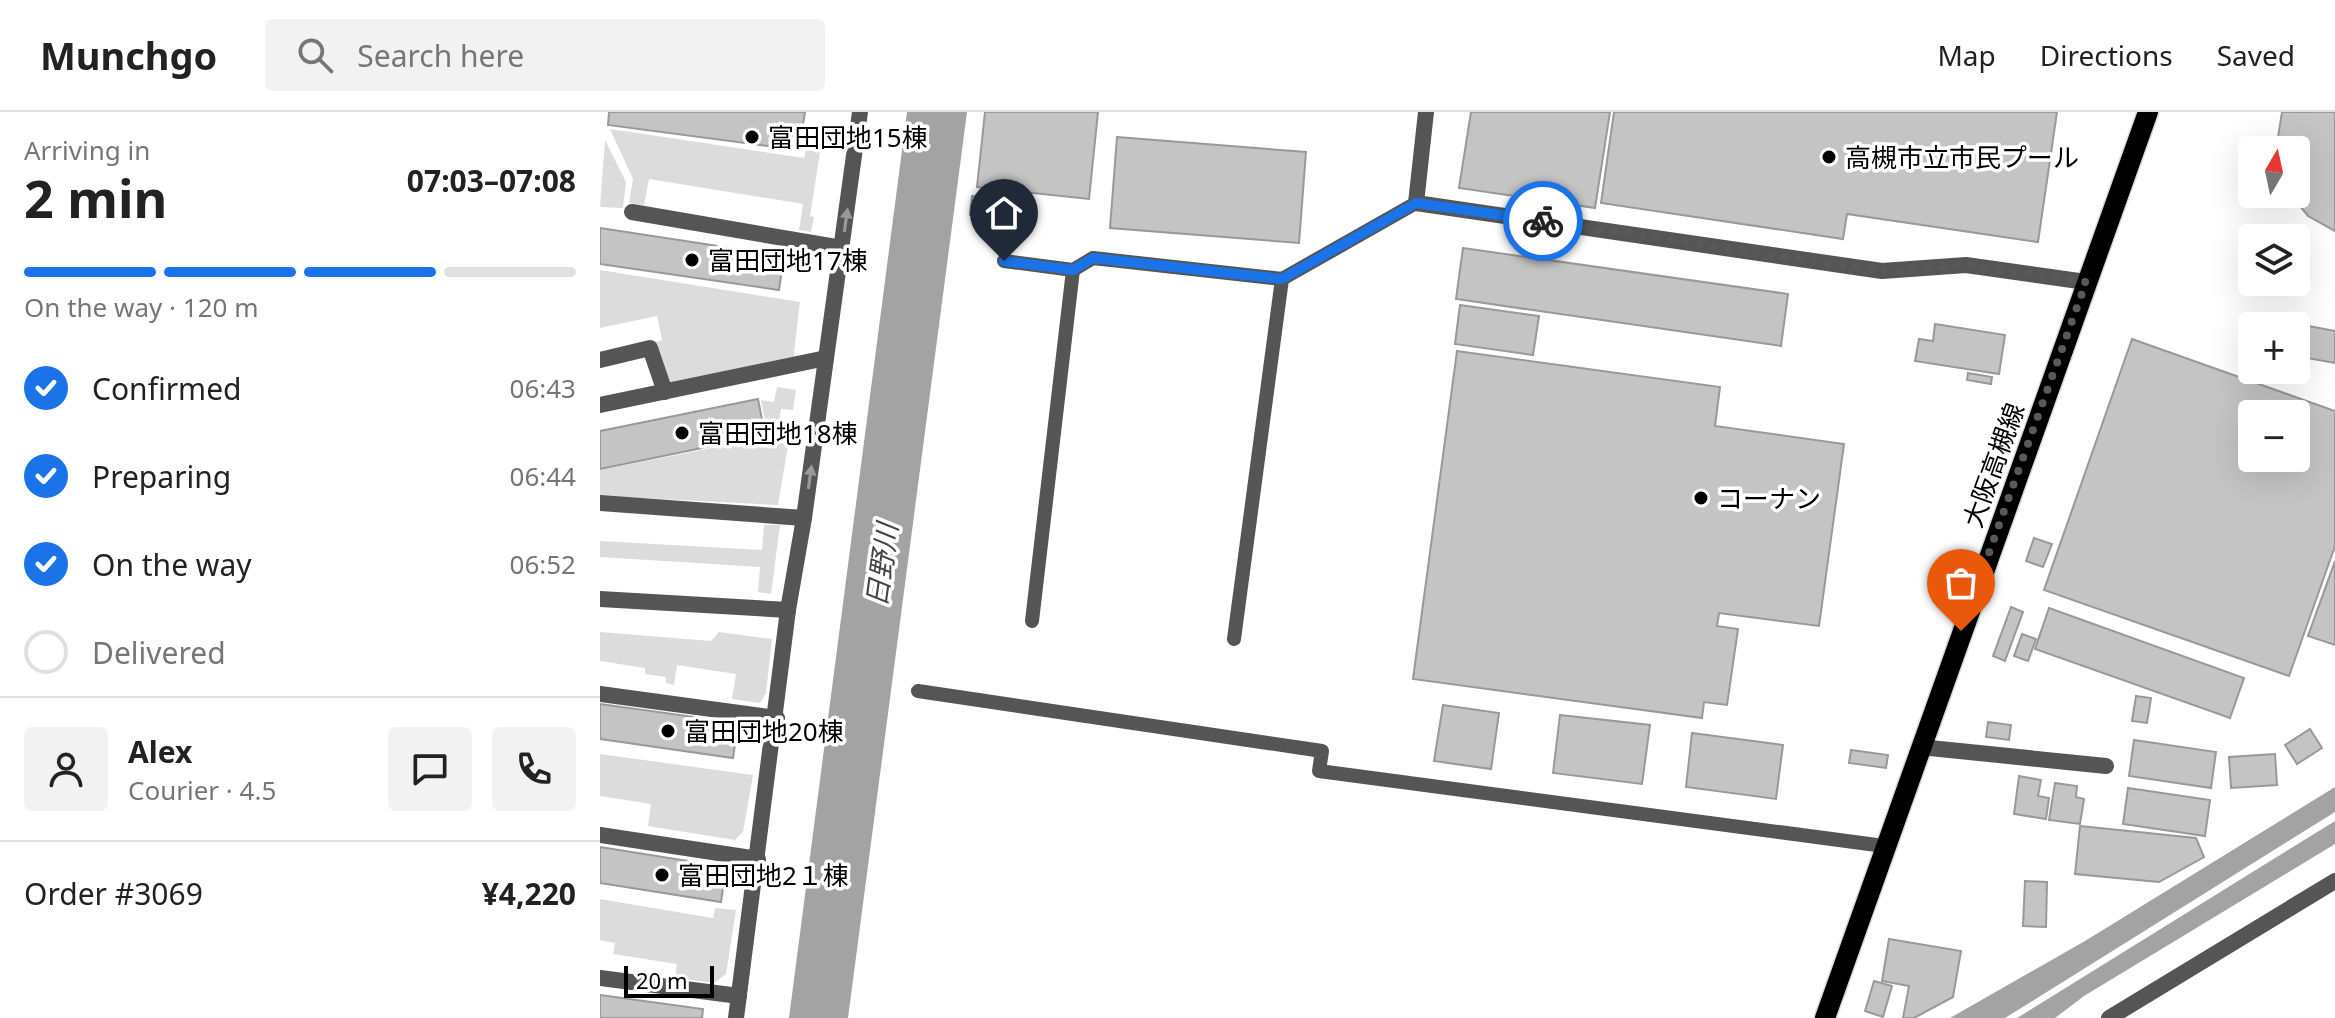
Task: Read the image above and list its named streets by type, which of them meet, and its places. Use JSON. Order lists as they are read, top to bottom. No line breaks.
{"streets":{"main road":["大阪高槻線"]},"water":["日野川"],"places":["富田団地15棟","高槻市立市民プール","富田団地17棟","富田団地18棟","コーナン","富田団地20棟","富田団地2１棟"],"scale_bar":"20 m","north":"top","page":{"header":"Munchgo","search":"Search here","nav":["Map","Directions","Saved"],"heading":["2 min","Arriving in","07:03–07:08"],"panel":["Alex","Courier · 4.5","Order #3069","¥4,220"],"map_buttons":["+","−"],"bar":"On the way · 120 m","list":[["Confirmed","06:43"],["Preparing","06:44"],["On the way","06:52"],"Delivered"],"scale":"20 m"}}
